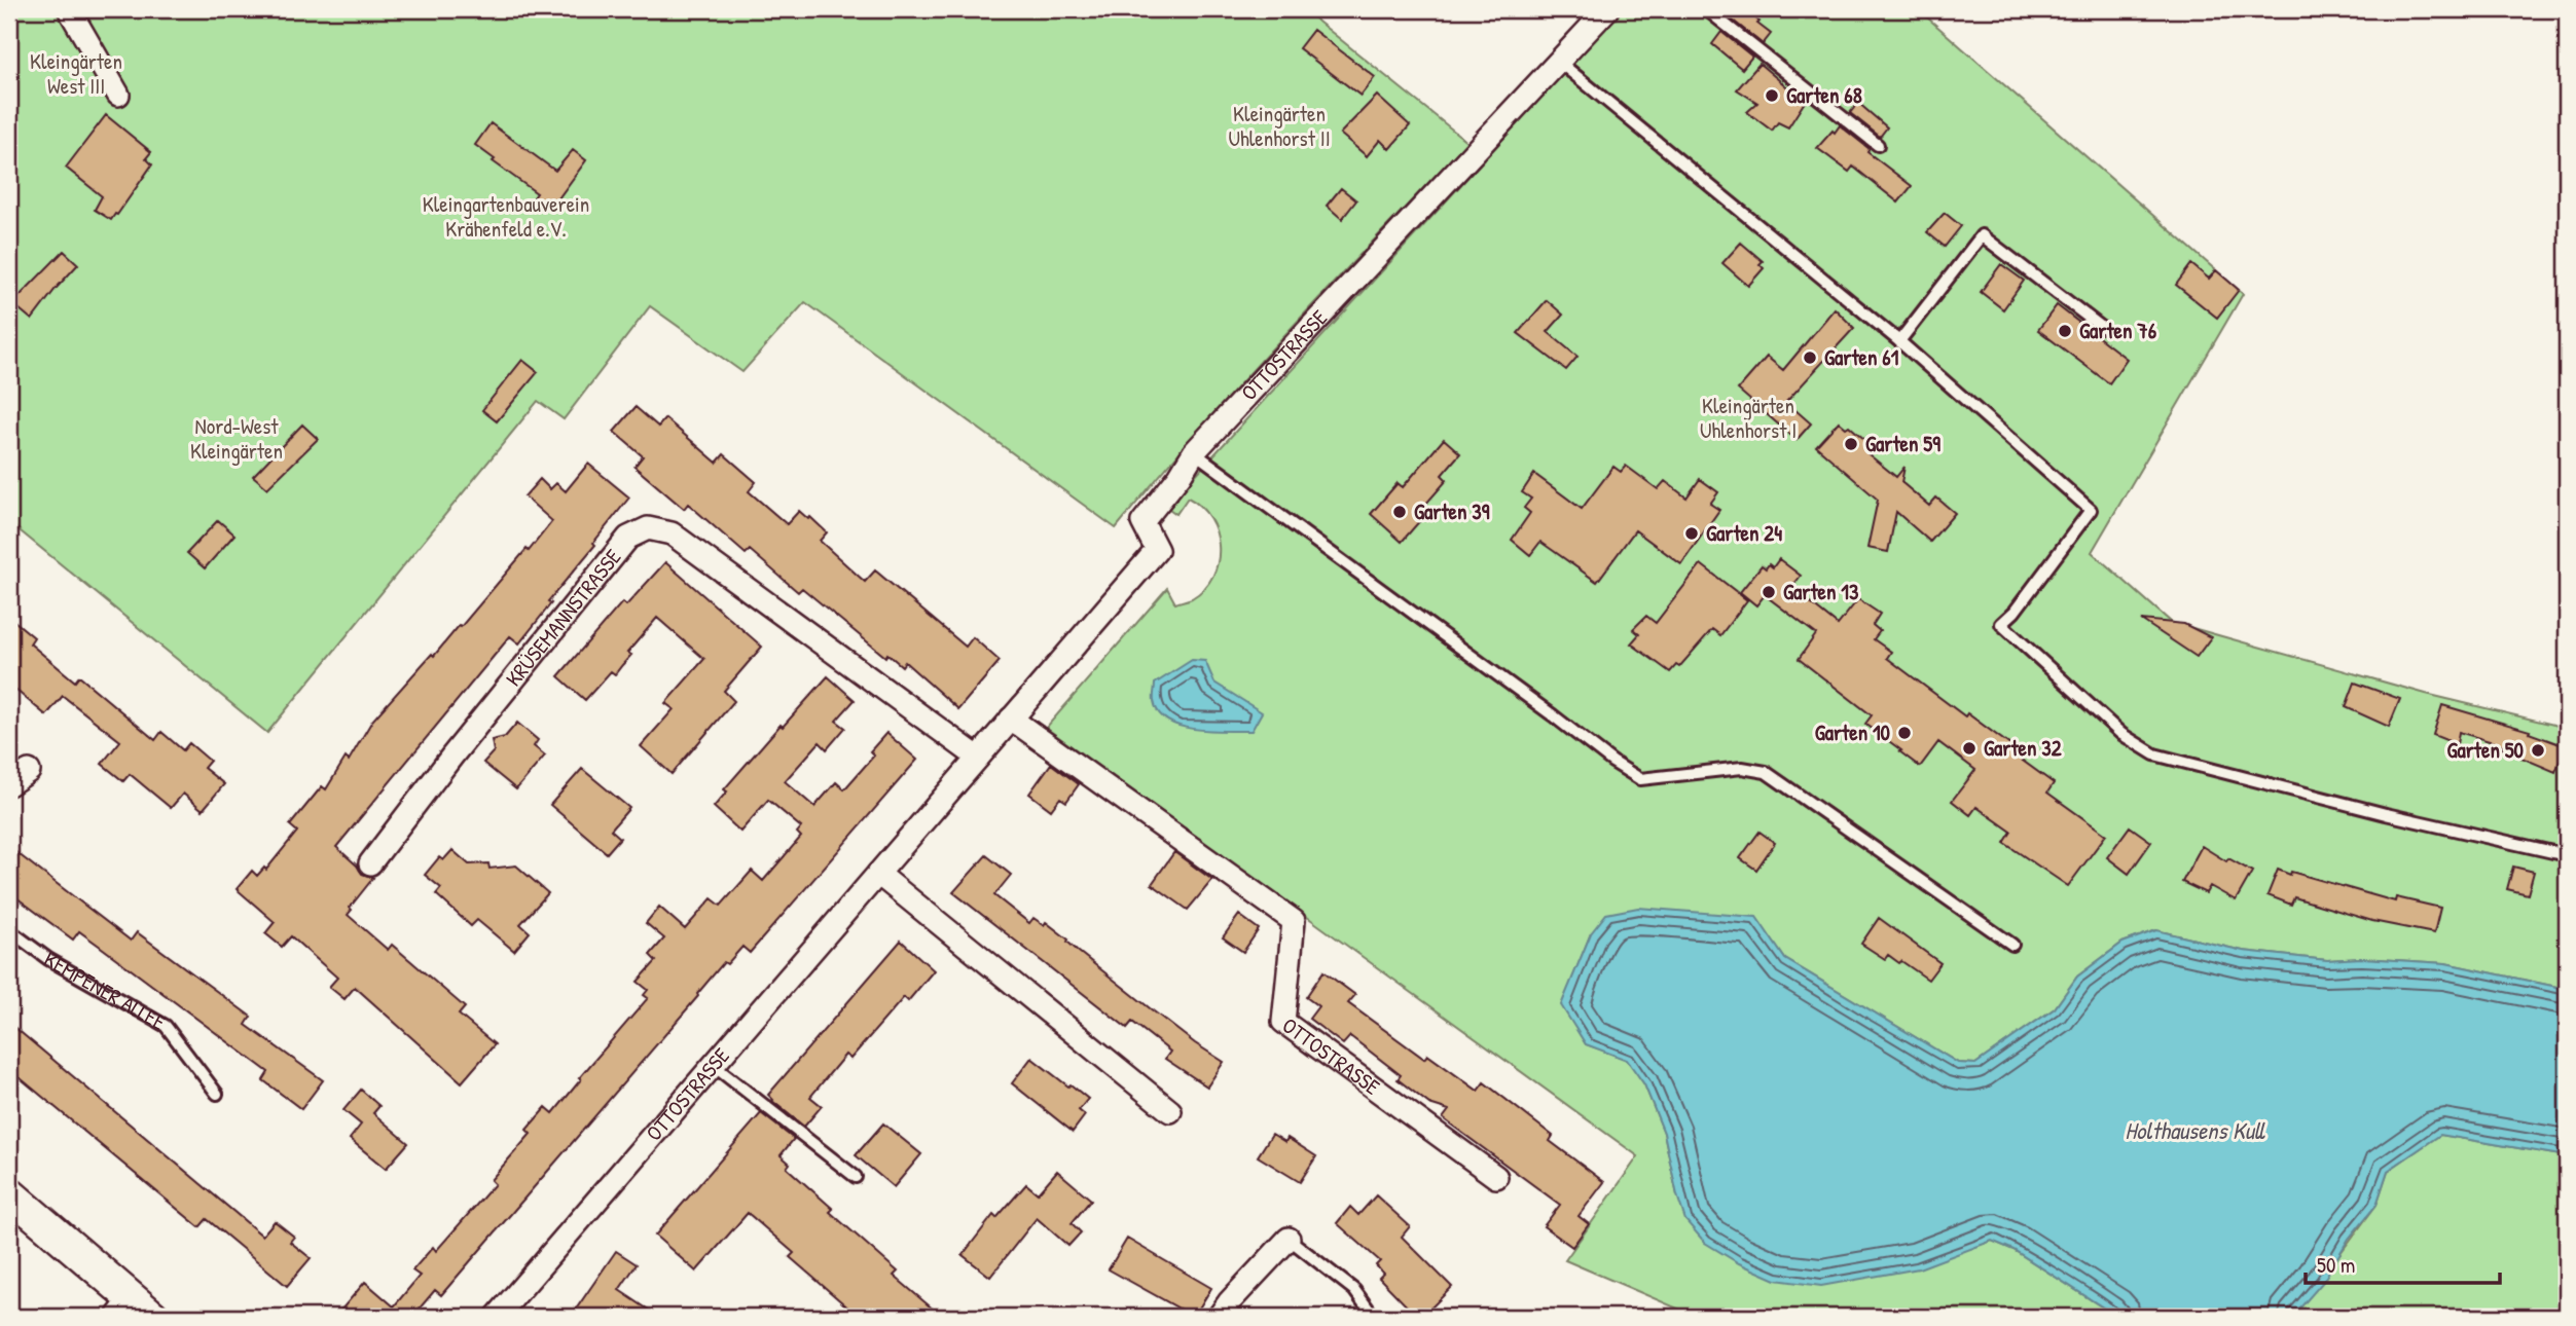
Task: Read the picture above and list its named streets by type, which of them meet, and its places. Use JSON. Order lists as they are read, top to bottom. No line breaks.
{"streets":{"street":["OTTOSTRASSE","KRÜSEMANNSTRASSE"],"lane":["KEMPENER ALLEE"]},"crossings":[["OTTOSTRASSE","KRÜSEMANNSTRASSE"]],"water":["Holthausens Kull"],"parks":["Kleingärten West III","Kleingärten Uhlenhorst II","Kleingartenbauverein Krähenfeld e.V.","Kleingärten Uhlenhorst I","Nord-West Kleingärten"],"places":["Garten 68","Garten 76","Garten 61","Garten 59","Garten 39","Garten 24","Garten 13","Garten 10","Garten 32","Garten 50"],"scale_bar":"50 m"}
